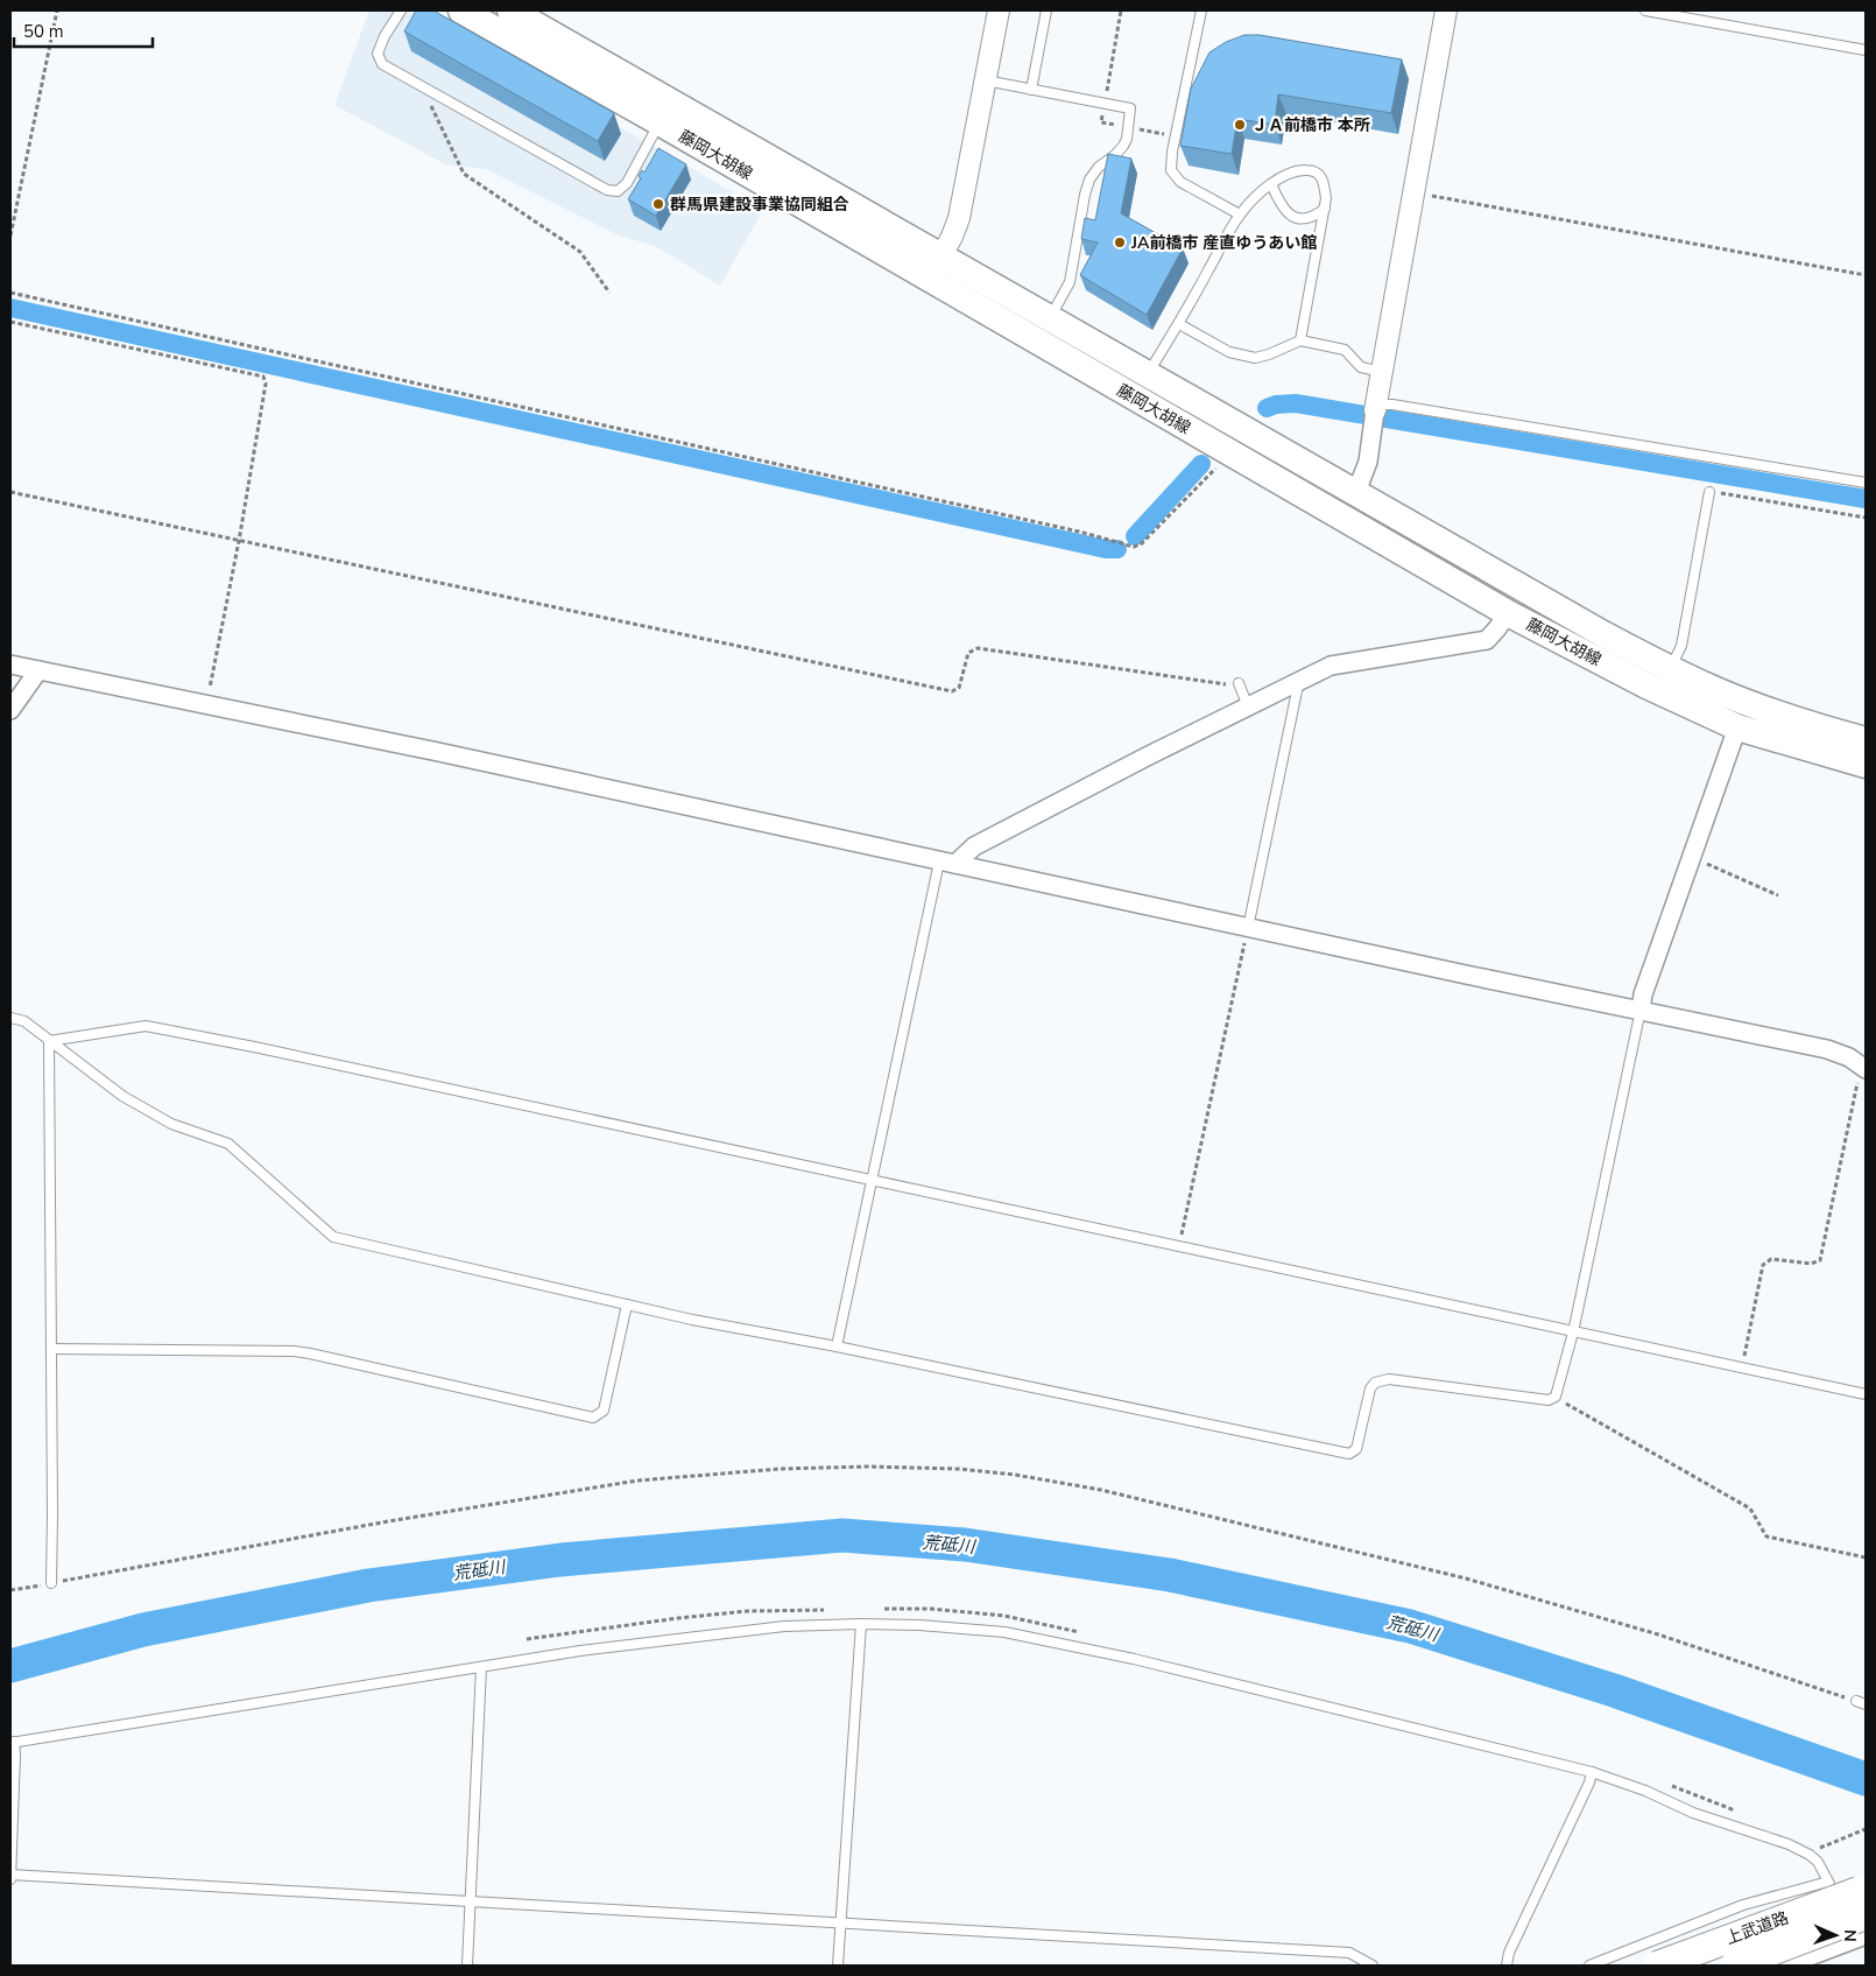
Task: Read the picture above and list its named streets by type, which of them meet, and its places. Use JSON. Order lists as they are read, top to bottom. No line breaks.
{"streets":{"highway":["上武道路"],"main road":["藤岡大胡線"]},"water":["荒砥川"],"places":["ＪＡ前橋市 本所","群馬県建設事業協同組合","JA前橋市 産直ゆうあい館"],"scale_bar":"50 m","north":"right"}
